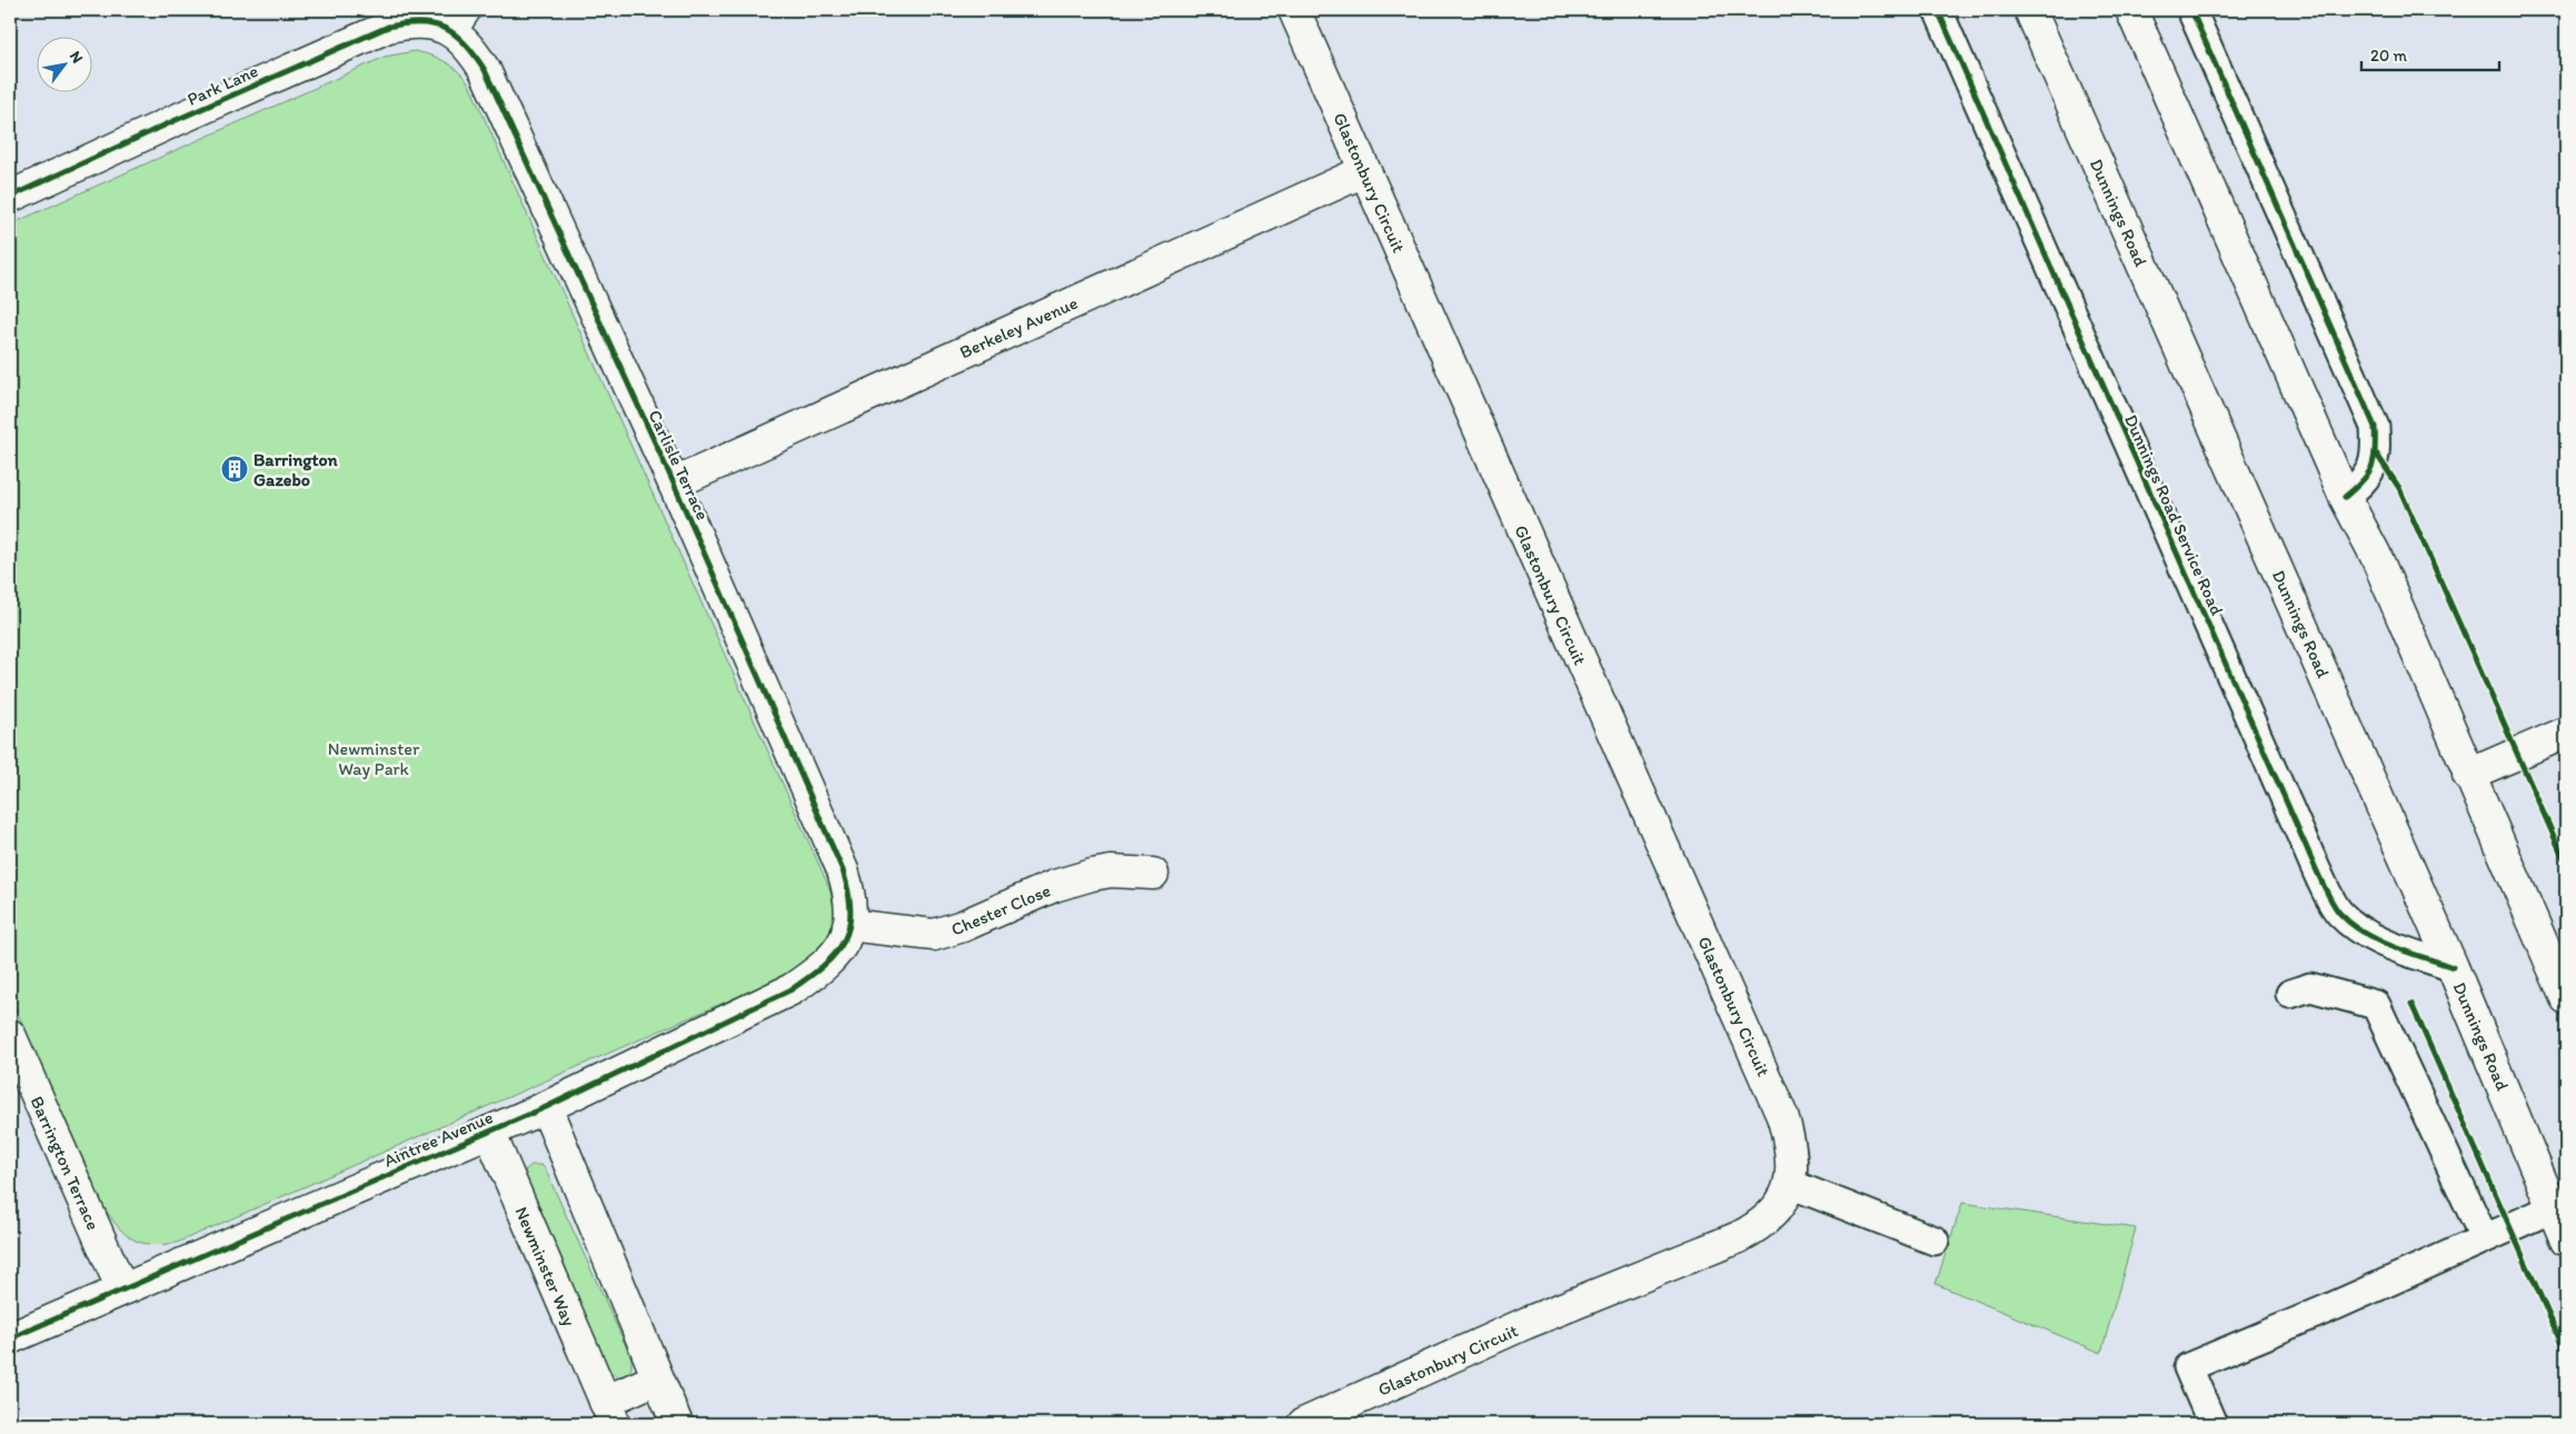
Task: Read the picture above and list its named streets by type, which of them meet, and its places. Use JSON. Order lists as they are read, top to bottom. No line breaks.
{"streets":{"street":["Park Lane","Glastonbury Circuit","Dunnings Road","Berkeley Avenue","Carlisle Terrace","Chester Close","Aintree Avenue","Barrington Terrace","Newminster Way"],"lane":["Dunnings Road Service Road"]},"crossings":[["Park Lane","Carlisle Terrace"],["Glastonbury Circuit","Berkeley Avenue"],["Dunnings Road","Dunnings Road Service Road"],["Berkeley Avenue","Carlisle Terrace"],["Carlisle Terrace","Chester Close"],["Carlisle Terrace","Aintree Avenue"],["Chester Close","Aintree Avenue"],["Aintree Avenue","Barrington Terrace"],["Aintree Avenue","Newminster Way"]],"parks":["Newminster Way Park"],"places":{"building":["Barrington Gazebo"]},"scale_bar":"20 m","north":"top right"}
